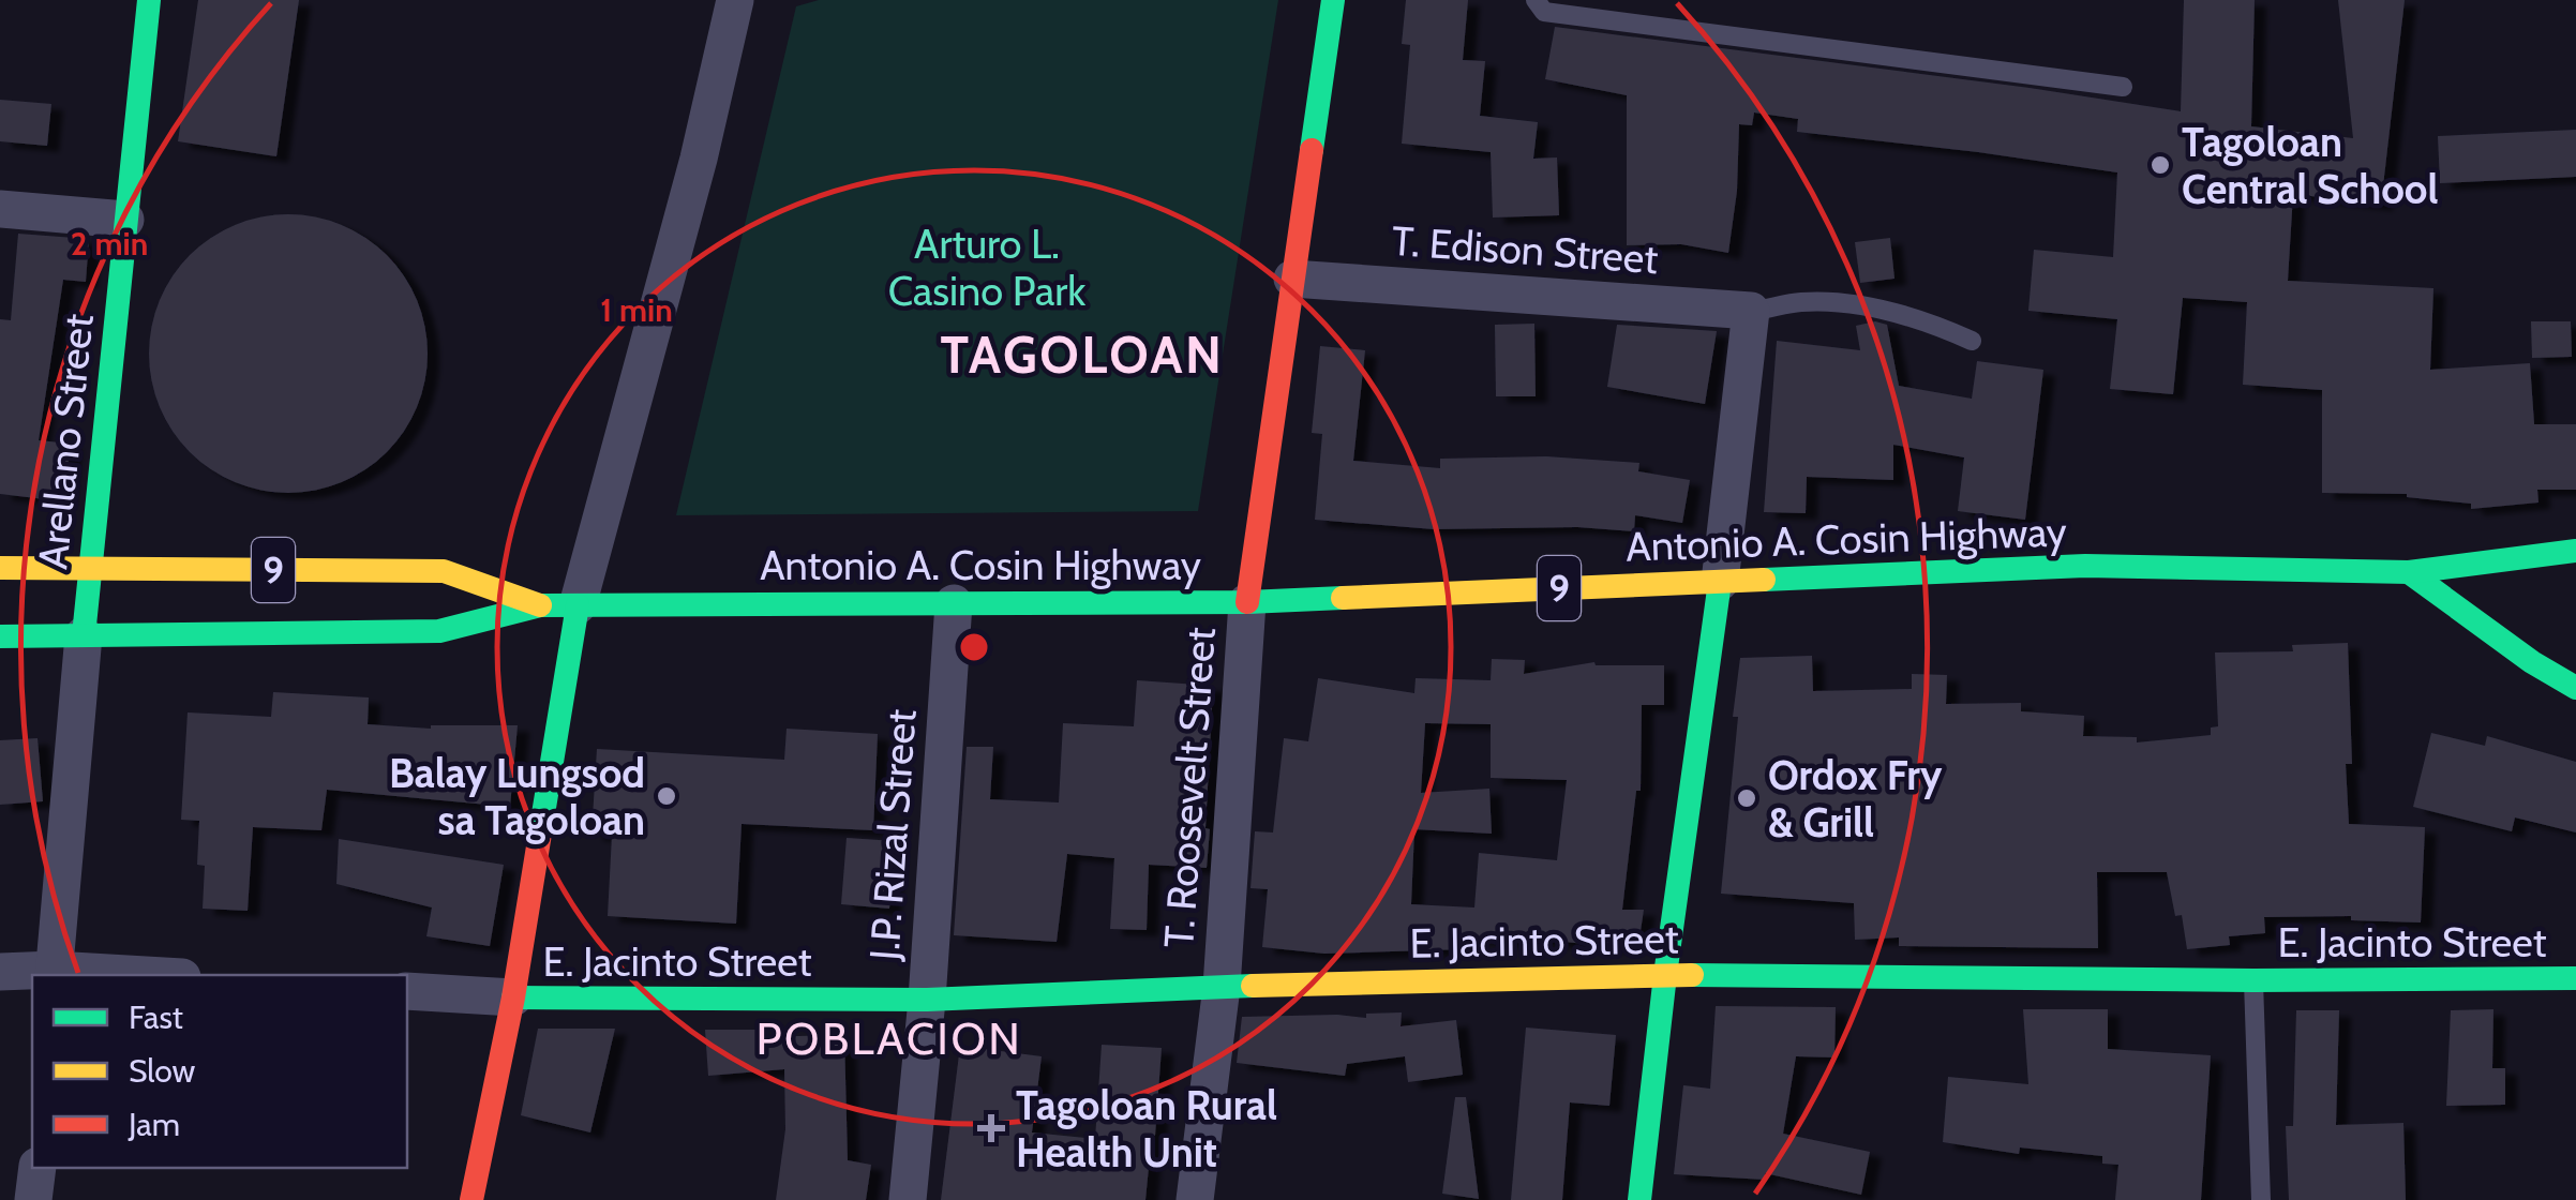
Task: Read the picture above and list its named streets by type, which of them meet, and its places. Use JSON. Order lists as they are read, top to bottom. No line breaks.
{"streets":{"main road":["Arellano Street","Antonio A. Cosin Highway","9","T. Roosevelt Street","E. Jacinto Street"],"street":["T. Edison Street","J.P. Rizal Street"]},"crossings":[["T. Edison Street","T. Roosevelt Street"],["Arellano Street","Antonio A. Cosin Highway"],["Antonio A. Cosin Highway","T. Roosevelt Street"],["Antonio A. Cosin Highway","J.P. Rizal Street"],["T. Roosevelt Street","E. Jacinto Street"],["J.P. Rizal Street","E. Jacinto Street"]],"districts":["TAGOLOAN","POBLACION"],"parks":["Arturo L. Casino Park"],"places":{"other":["Tagoloan Central School","Balay Lungsod sa Tagoloan","Ordox Fry & Grill"],"health":["Tagoloan Rural Health Unit"]},"legend":["Fast","Slow","Jam"],"rings":["2 min","1 min"]}
